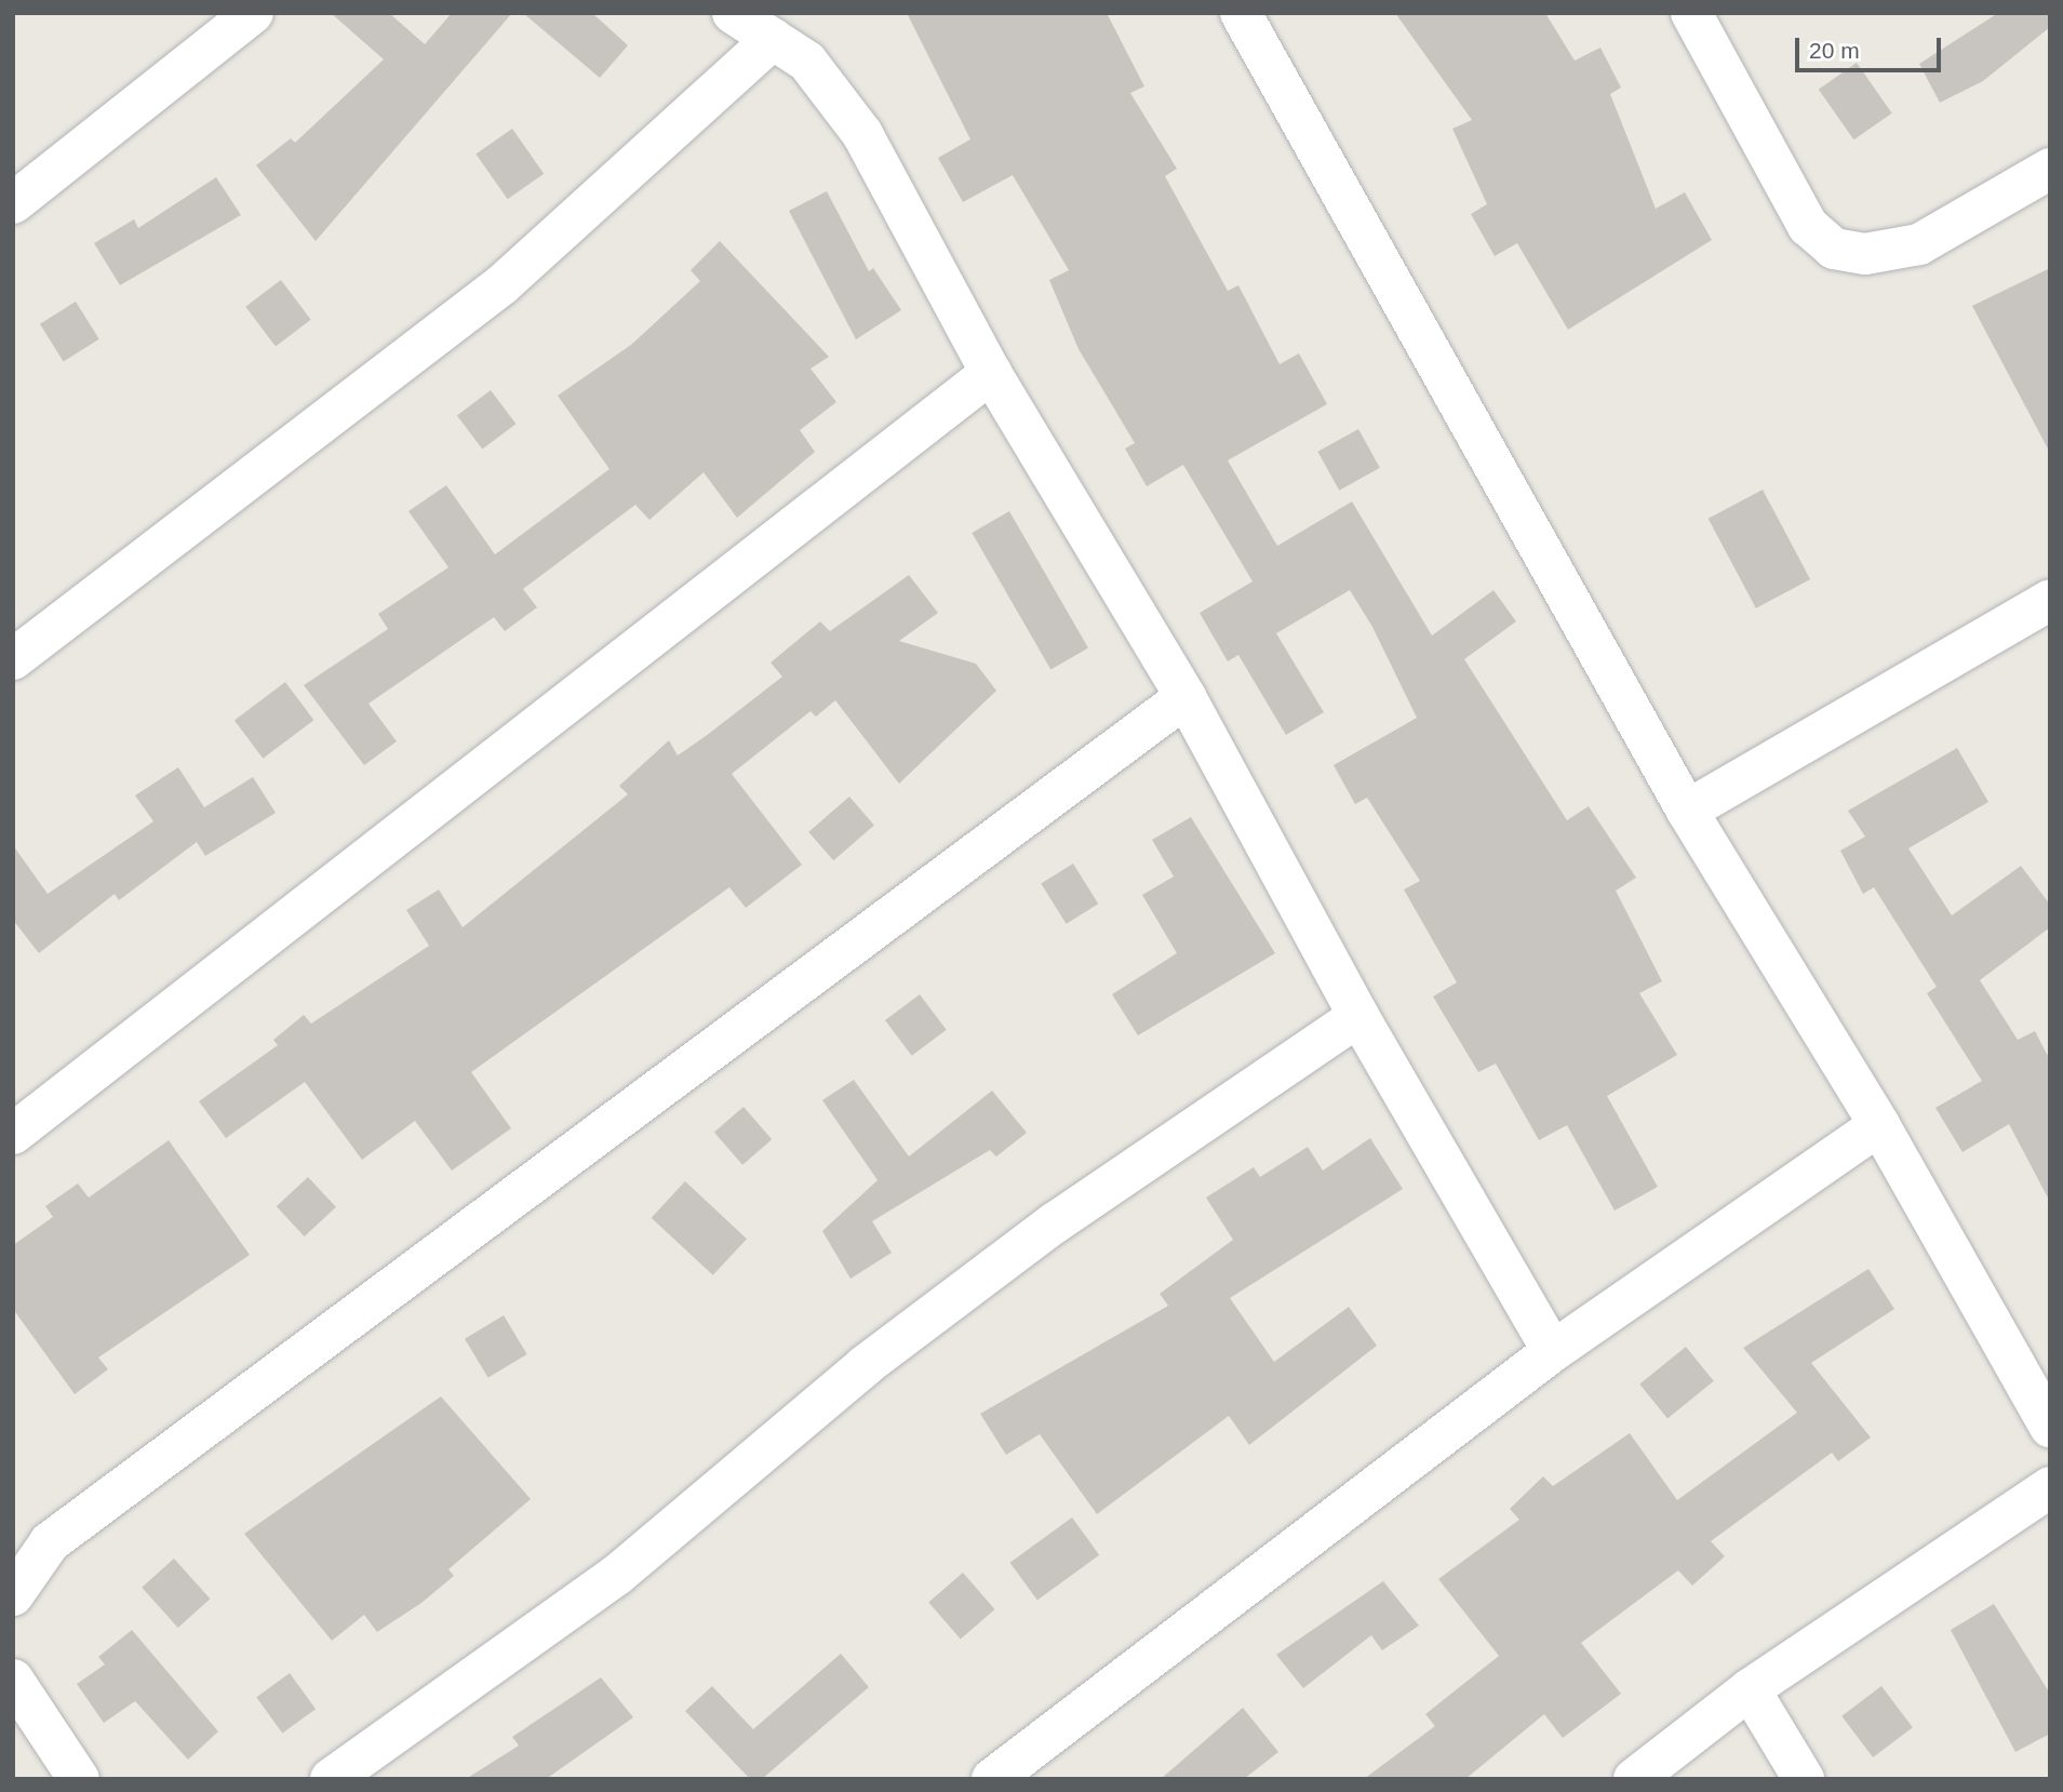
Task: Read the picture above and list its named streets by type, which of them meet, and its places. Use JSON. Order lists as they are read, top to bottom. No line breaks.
{"scale_bar":"20 m"}
